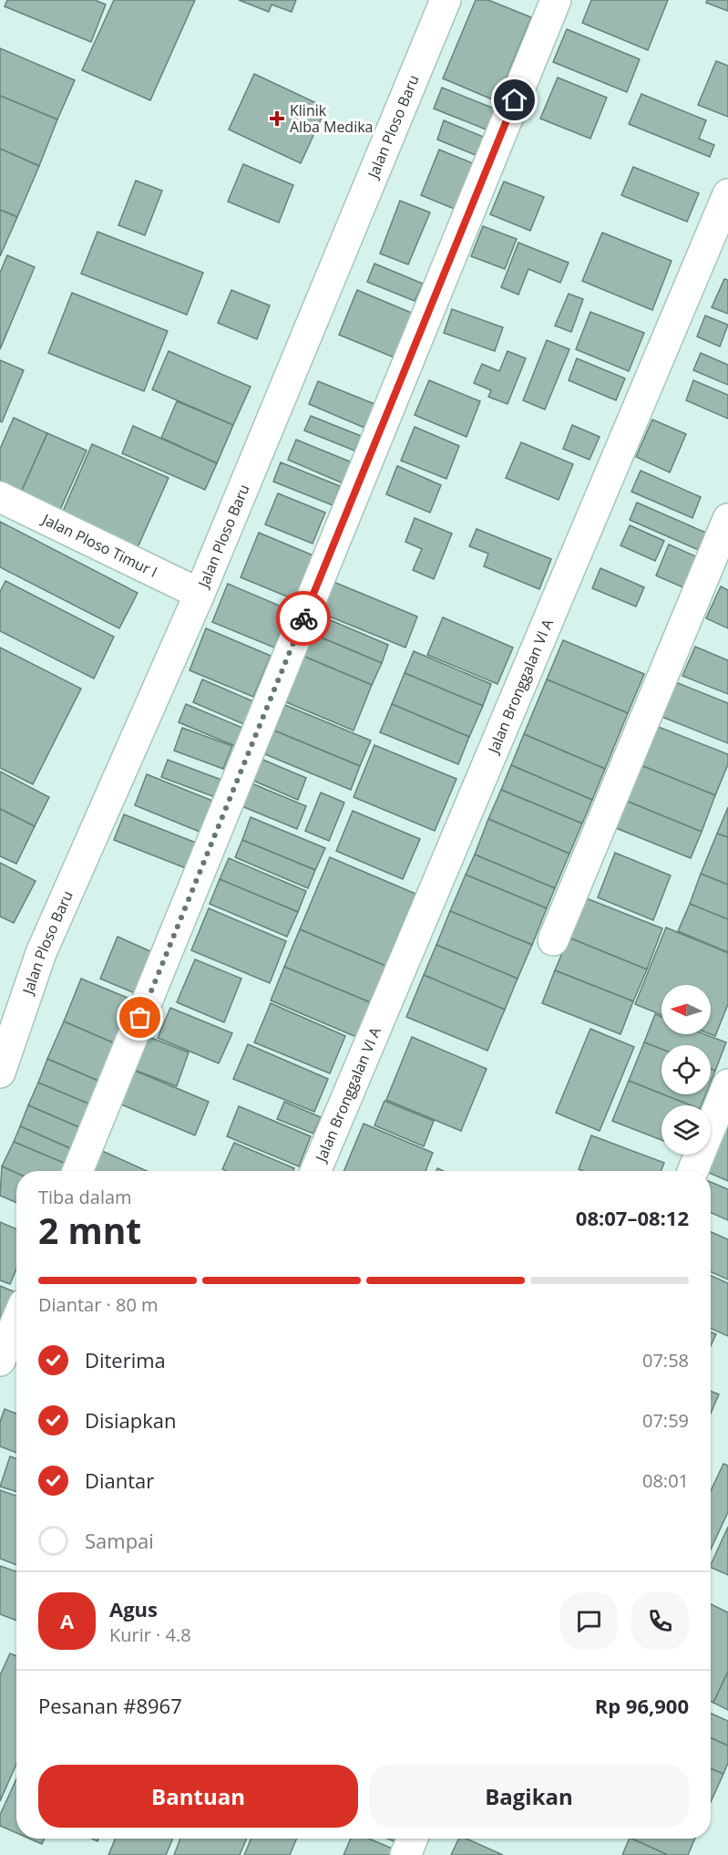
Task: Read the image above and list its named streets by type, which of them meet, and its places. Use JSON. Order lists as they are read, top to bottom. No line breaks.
{"streets":{"street":["Jalan Ploso Baru","Jalan Ploso Timur I","Jalan Bronggalan VI A"]},"crossings":[["Jalan Ploso Baru","Jalan Ploso Timur I"]],"places":{"health":["Klinik Alba Medika"]},"north":"left","page":{"heading":["2 mnt","Tiba dalam","08:07–08:12"],"panel":["Agus","Kurir · 4.8","Pesanan #8967","Rp 96,900"],"bar":"Diantar · 80 m","list":[["Diterima","07:58"],["Disiapkan","07:59"],["Diantar","08:01"],"Sampai"],"round":"A","buttons":["Bantuan","Bagikan"]}}
